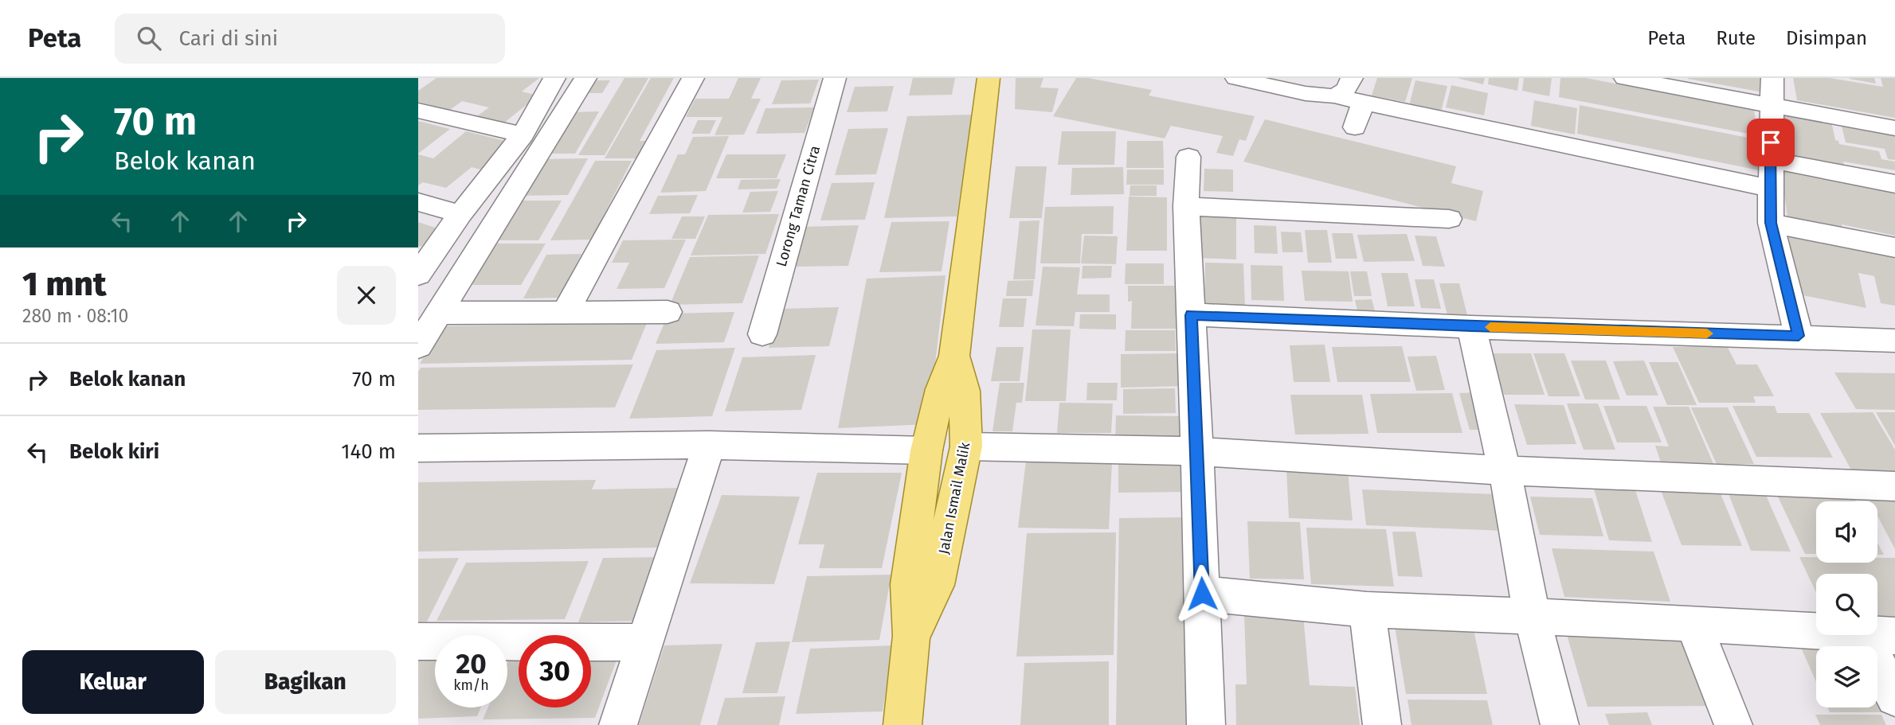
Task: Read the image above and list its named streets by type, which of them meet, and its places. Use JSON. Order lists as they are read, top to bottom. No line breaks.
{"streets":{"main road":["Jalan Ismail Malik"],"street":["Lorong Taman Citra"]},"page":{"header":"Peta","search":"Cari di sini","nav":["Peta","Rute","Disimpan"],"turn":["70 m","Belok kanan"],"heading":["1 mnt","280 m · 08:10"],"list":[{"name":"Belok kanan","value":"70 m"},{"name":"Belok kiri","value":"140 m"}],"speed":"20 km/h","limit":"30","buttons":["Keluar","Bagikan"]}}
